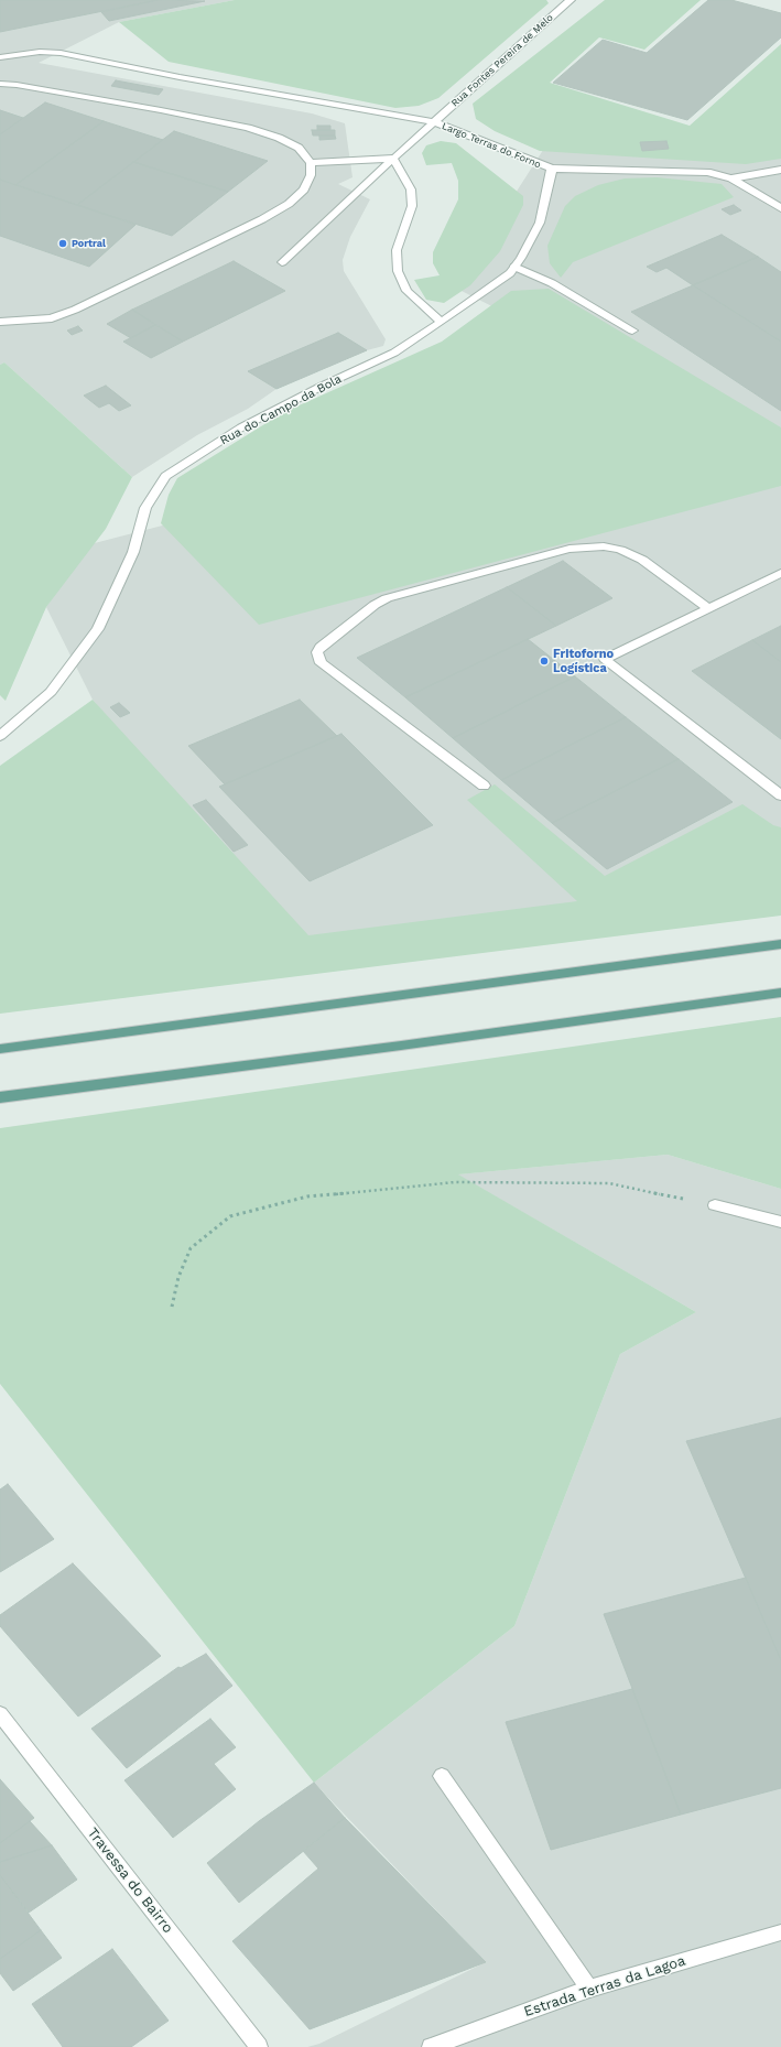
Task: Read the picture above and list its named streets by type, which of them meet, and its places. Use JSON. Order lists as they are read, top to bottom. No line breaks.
{"streets":{"street":["Rua Fontes Pereira de Melo","Largo Terras do Forno","Rua do Campo da Bola","Travessa do Bairro","Estrada Terras da Lagoa"]},"crossings":[["Rua Fontes Pereira de Melo","Largo Terras do Forno"],["Largo Terras do Forno","Rua do Campo da Bola"]],"places":["Portral","Fritoforno Logística"]}
